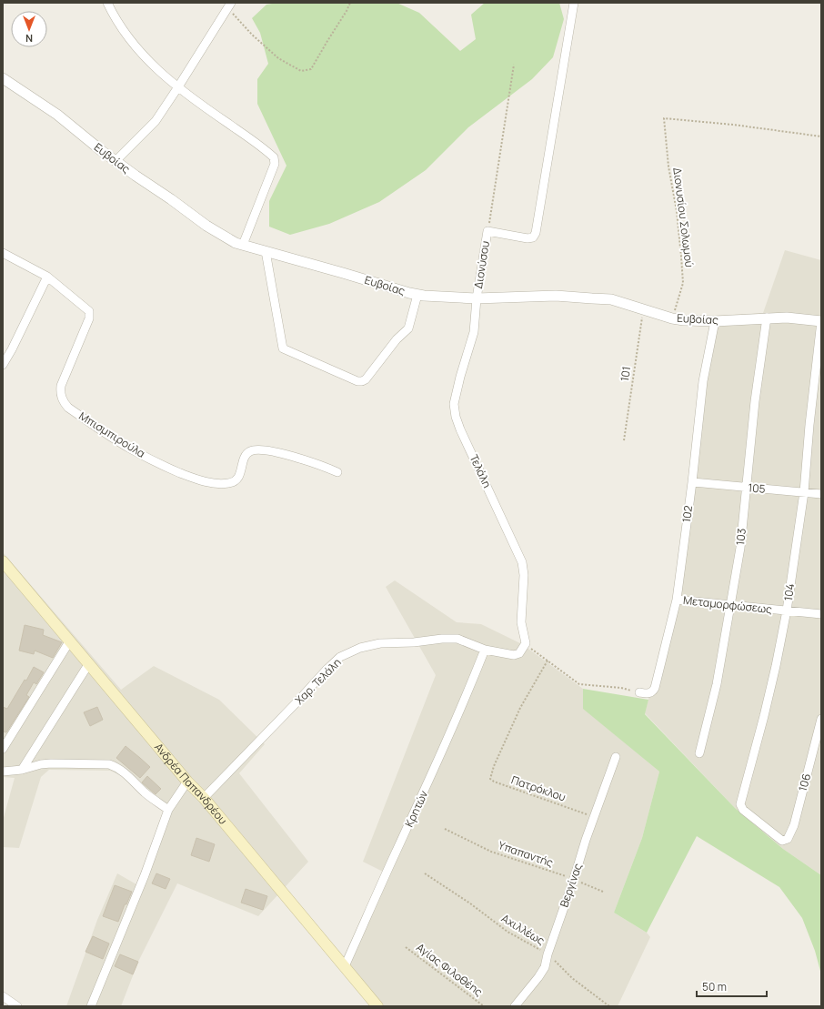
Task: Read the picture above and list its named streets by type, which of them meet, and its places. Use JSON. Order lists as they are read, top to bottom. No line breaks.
{"streets":{"main road":["Ανδρέα Παπανδρέου"],"street":["Ευβοίας","Διονύσου","Μπισμπιρούλα","Τελάλη","105","102","103","104","Μεταμορφώσεως","Χαρ. Τελάλη","106","Κρητών","Βεργίνας"],"path":["Διονυσίου Σολωμού","101","Πατρόκλου","Υπαπαντής","Αχιλλέως","Αγίας Φιλοθέης"]},"crossings":[["Ευβοίας","Διονυσίου Σολωμού"],["Ευβοίας","Διονύσου"],["Ευβοίας","101"],["Ευβοίας","Τελάλη"],["Ευβοίας","102"],["Ευβοίας","103"],["Ευβοίας","104"],["Διονύσου","Τελάλη"],["Τελάλη","Χαρ. Τελάλη"],["105","102"],["105","103"],["105","104"],["102","Μεταμορφώσεως"],["103","Μεταμορφώσεως"],["104","Μεταμορφώσεως"],["104","106"],["Χαρ. Τελάλη","Ανδρέα Παπανδρέου"],["Χαρ. Τελάλη","Κρητών"],["Ανδρέα Παπανδρέου","Κρητών"],["Πατρόκλου","Βεργίνας"],["Υπαπαντής","Βεργίνας"],["Βεργίνας","Αχιλλέως"]],"scale_bar":"50 m","north":"bottom"}
